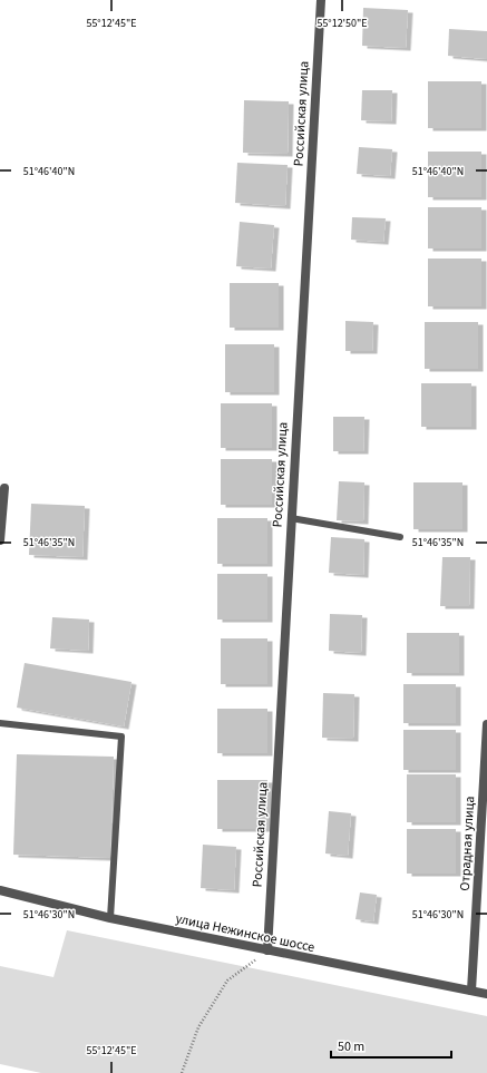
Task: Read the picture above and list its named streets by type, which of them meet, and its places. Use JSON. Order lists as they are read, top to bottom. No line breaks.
{"streets":{"street":["Российская улица","Отрадная улица","улица Нежинское шоссе"]},"crossings":[["Российская улица","улица Нежинское шоссе"],["Отрадная улица","улица Нежинское шоссе"]],"scale_bar":"50 m","coordinates":["55°12'45\"E","55°12'50\"E","51°46'40\"N","51°46'35\"N","51°46'30\"N"]}
